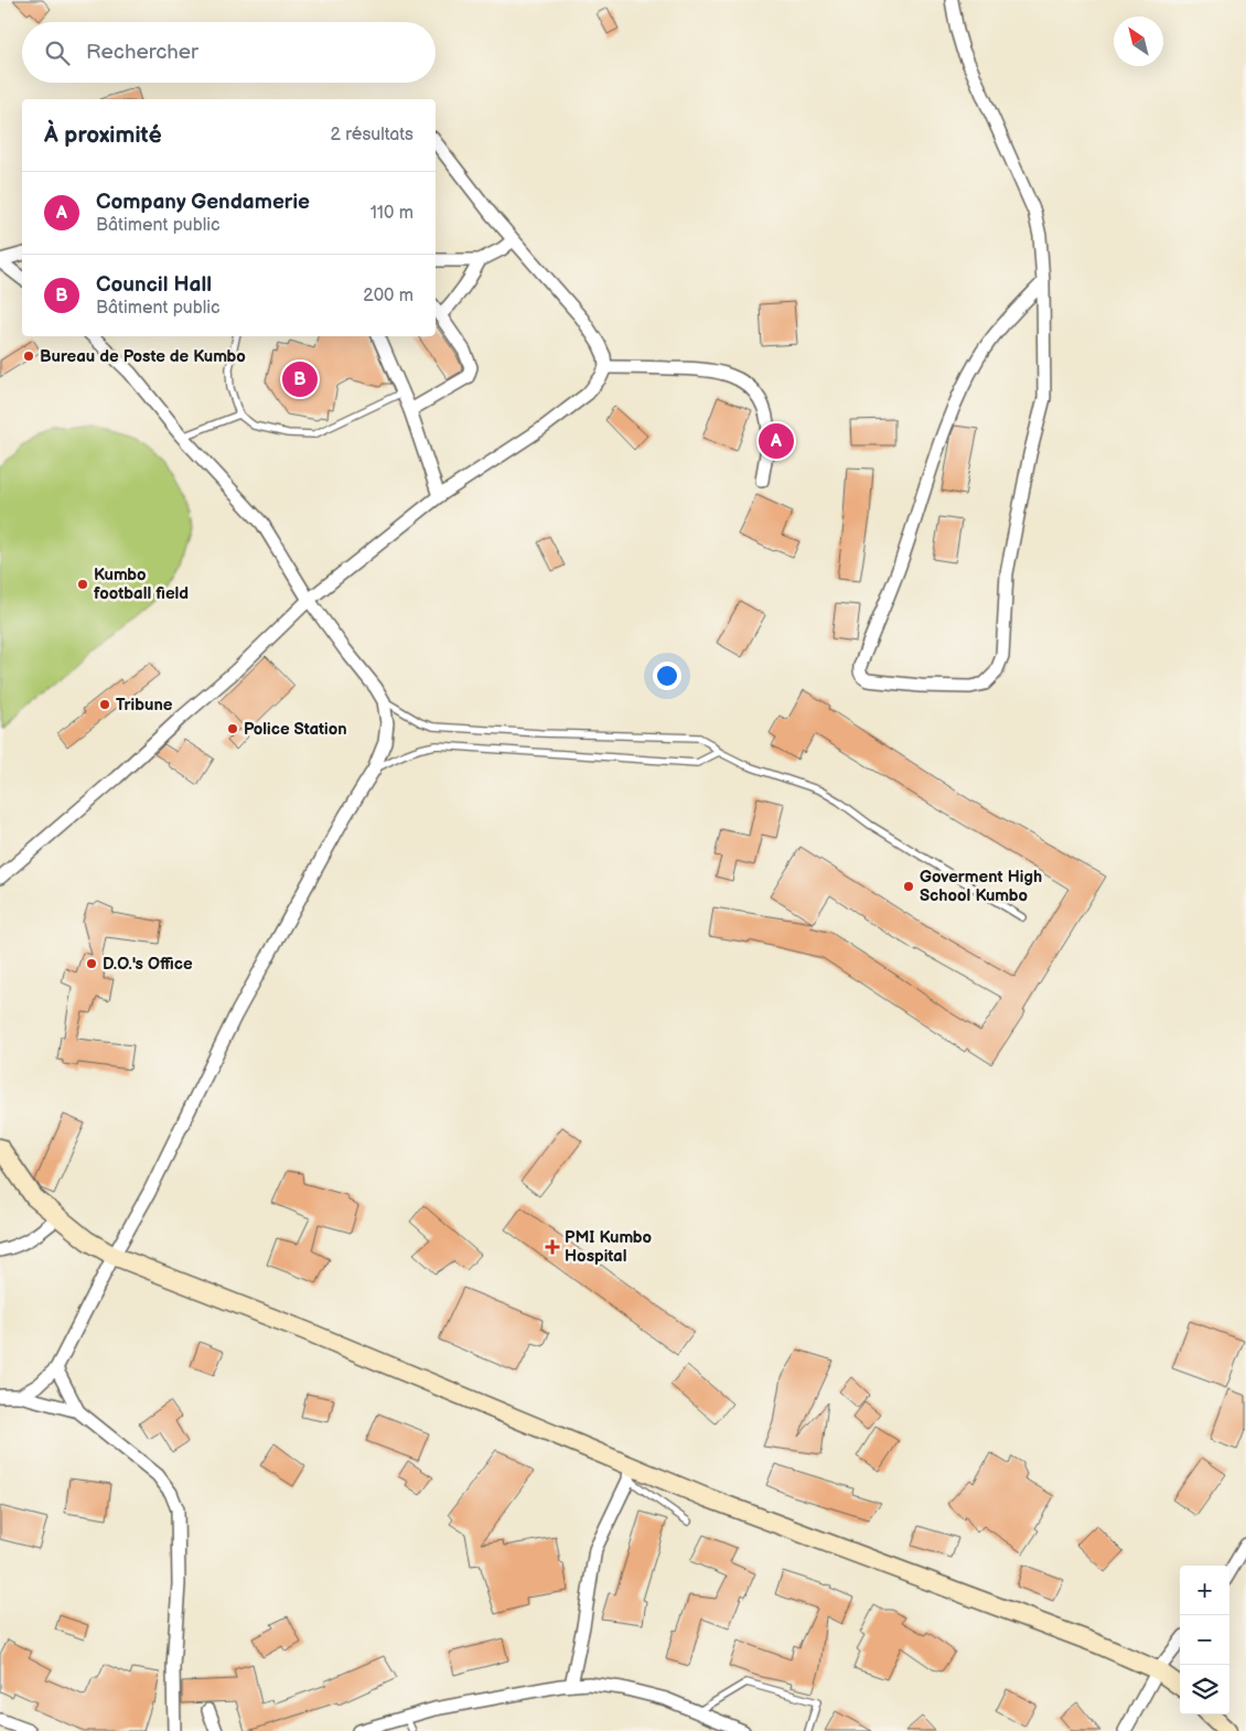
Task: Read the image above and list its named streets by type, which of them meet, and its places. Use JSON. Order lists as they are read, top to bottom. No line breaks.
{"places":{"other":["Bureau de Poste de Kumbo","Kumbo football field","Tribune","Police Station","Goverment High School Kumbo","D.O.'s Office"],"health":["PMI Kumbo Hospital"]},"north":"top left","page":{"search":"Rechercher","heading":["À proximité","2 résultats"],"list":[{"mark":"A","name":"Company Gendamerie","note":"Bâtiment public","value":"110 m"},{"mark":"B","name":"Council Hall","note":"Bâtiment public","value":"200 m"}],"pins":["B","A"],"map_buttons":["+","−"]}}
